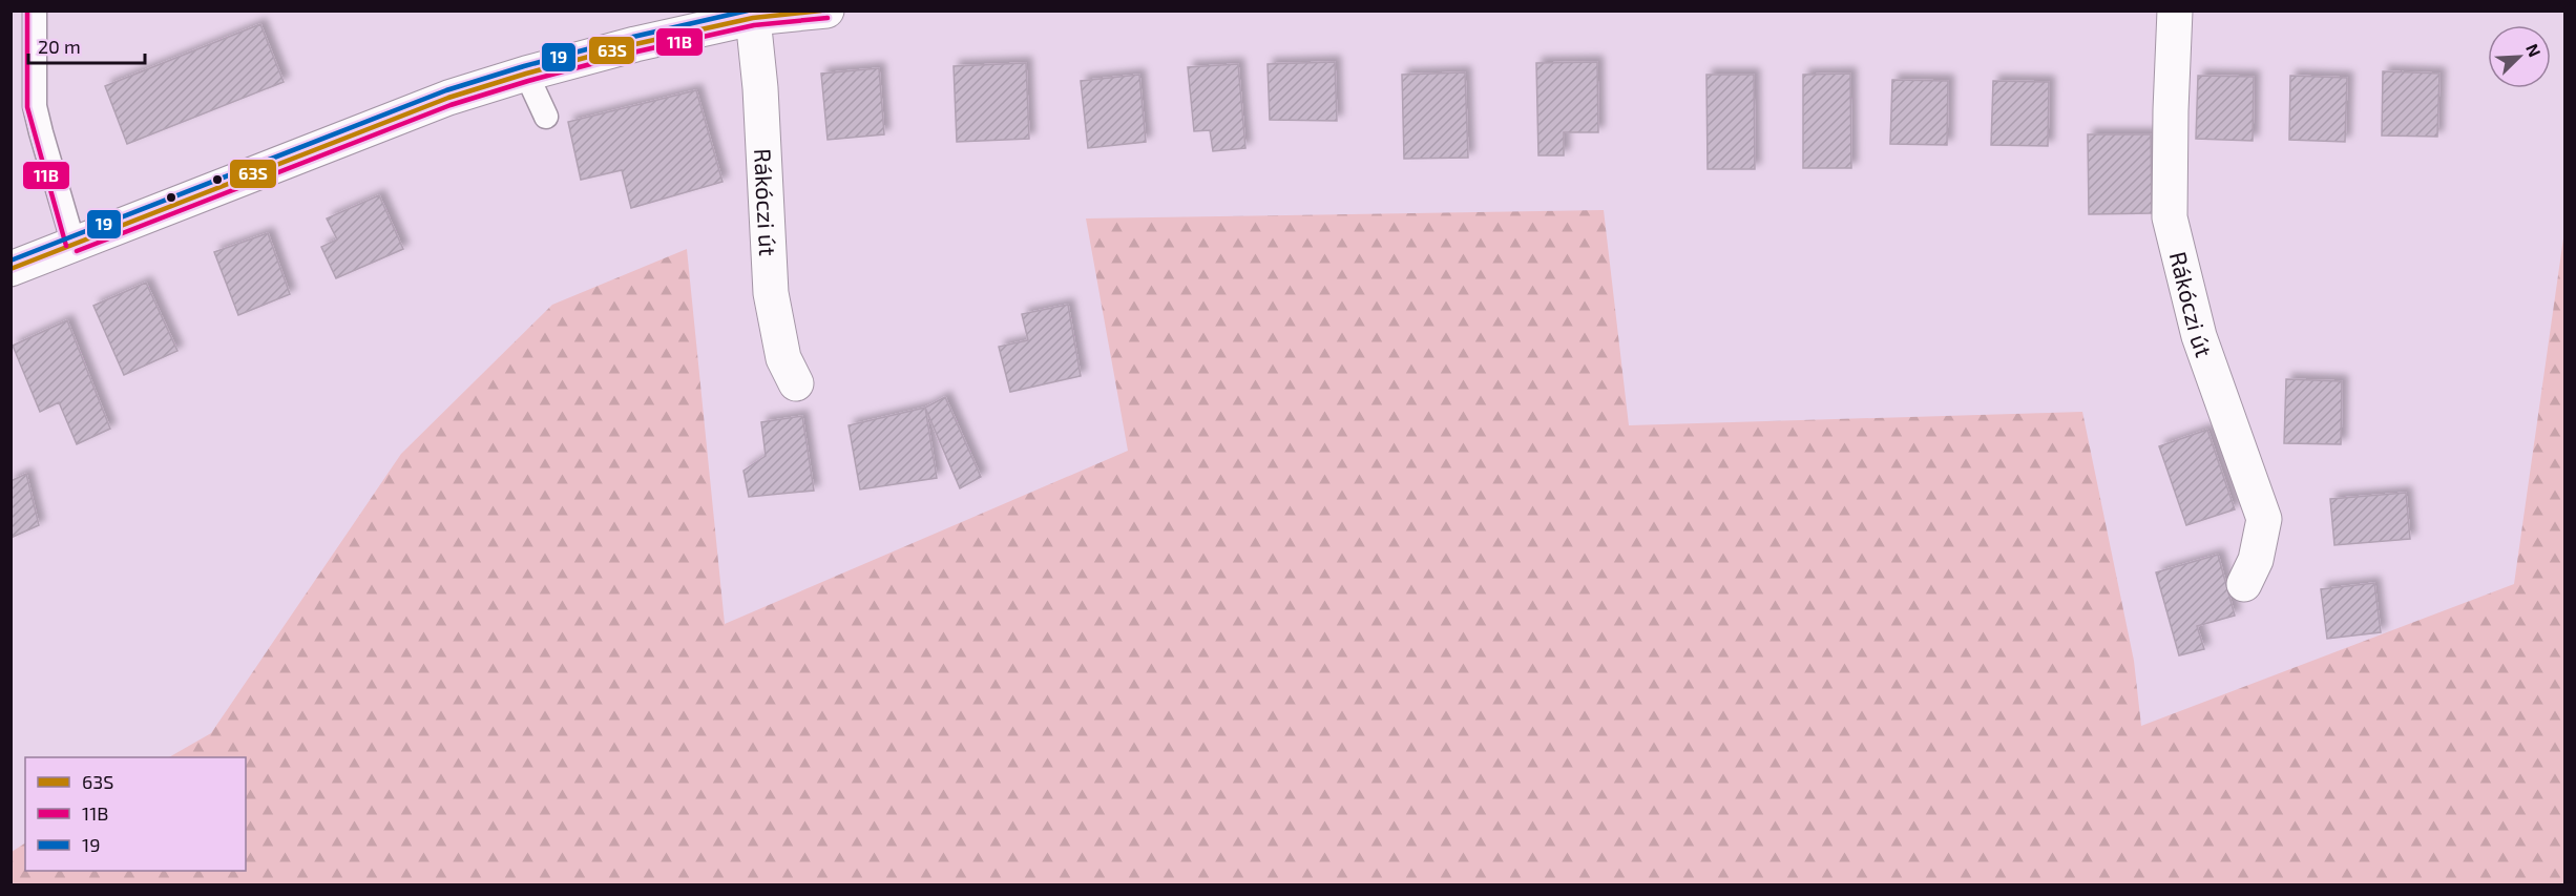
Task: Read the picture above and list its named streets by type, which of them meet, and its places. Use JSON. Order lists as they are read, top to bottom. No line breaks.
{"streets":{"street":["Rákóczi út"]},"lines":["transit line 63S","transit line 11B","transit line 19"],"legend":["63S","11B","19"],"scale_bar":"20 m","north":"top right"}
